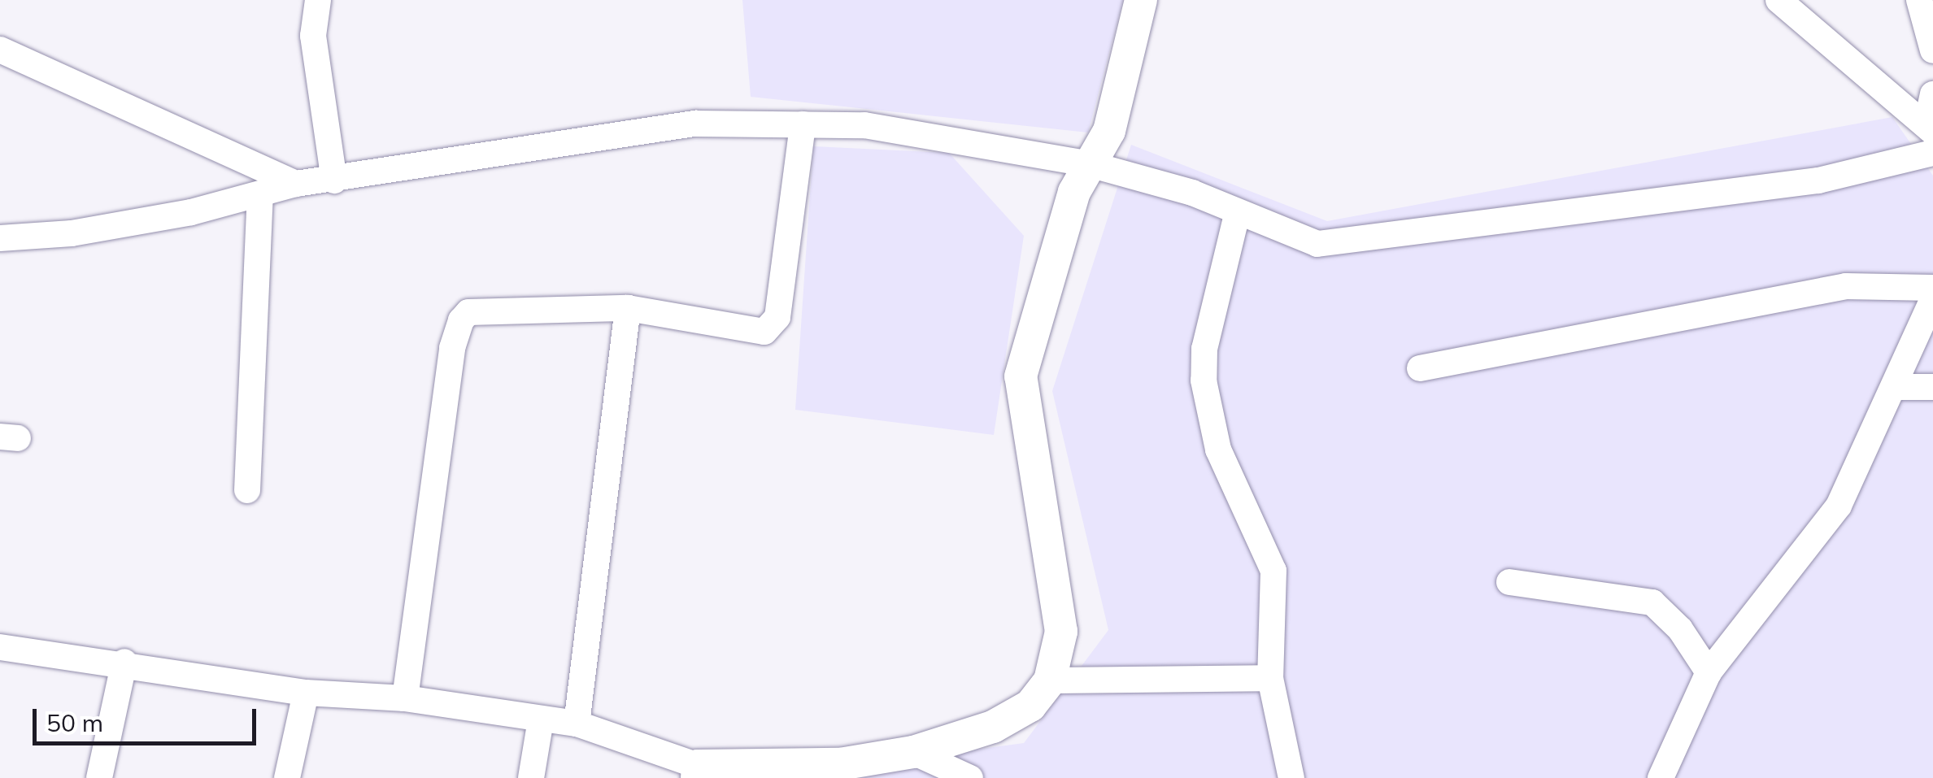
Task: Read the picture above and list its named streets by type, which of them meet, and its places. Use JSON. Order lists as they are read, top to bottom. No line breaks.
{"scale_bar":"50 m"}
